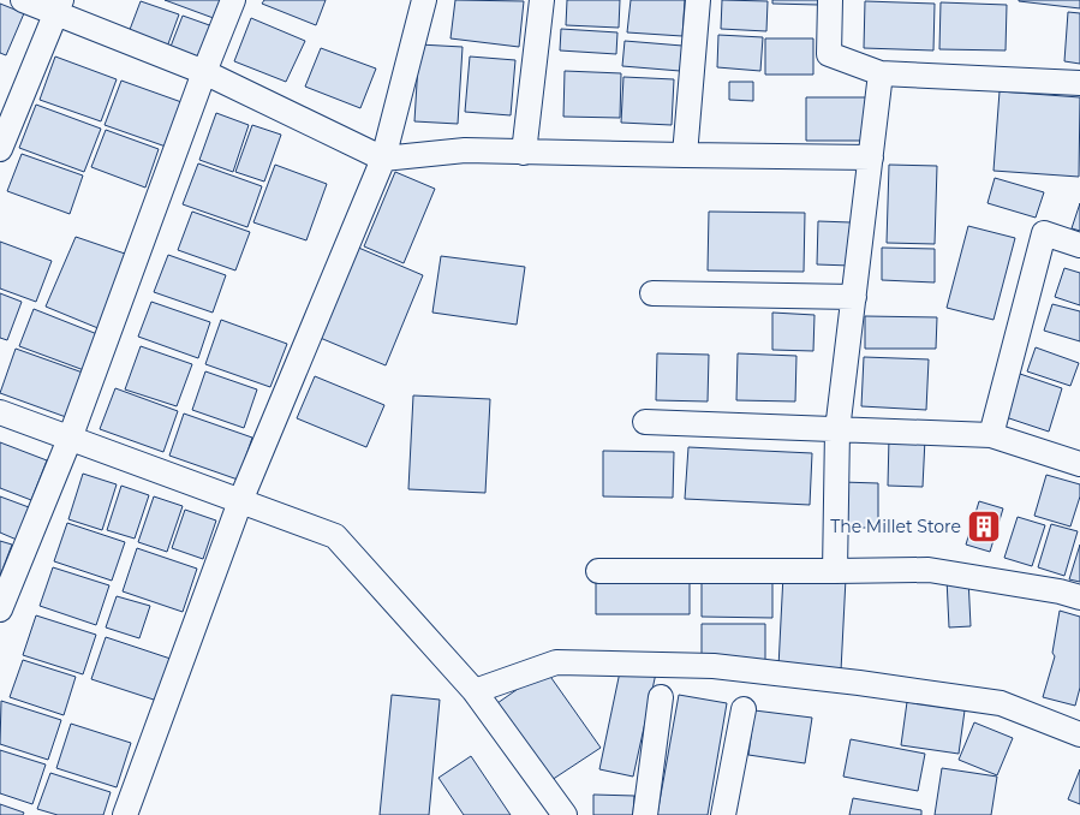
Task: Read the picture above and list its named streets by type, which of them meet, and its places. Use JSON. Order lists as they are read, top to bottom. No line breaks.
{"places":{"building":["The Millet Store"]}}
